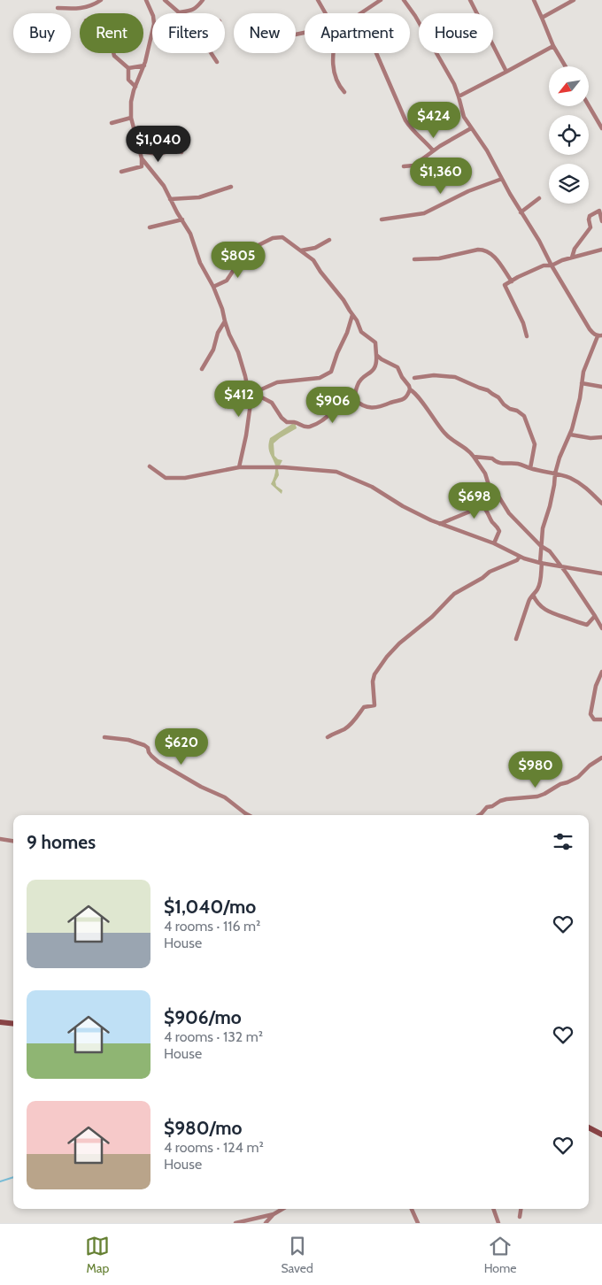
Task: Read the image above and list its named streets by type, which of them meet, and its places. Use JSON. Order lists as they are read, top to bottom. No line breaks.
{"north":"bottom left","page":{"chip":["Buy","Rent","Filters","New","Apartment","House"],"price":["$424","$1,040","$1,360","$805","$412","$906","$698","$620","$980"],"heading":"9 homes","list":[{"name":"$1,040/mo","note":"4 rooms · 116 m² · House"},{"name":"$906/mo","note":"4 rooms · 132 m² · House"},{"name":"$980/mo","note":"4 rooms · 124 m² · House"}],"tabs":["Map","Saved","Home"]}}
